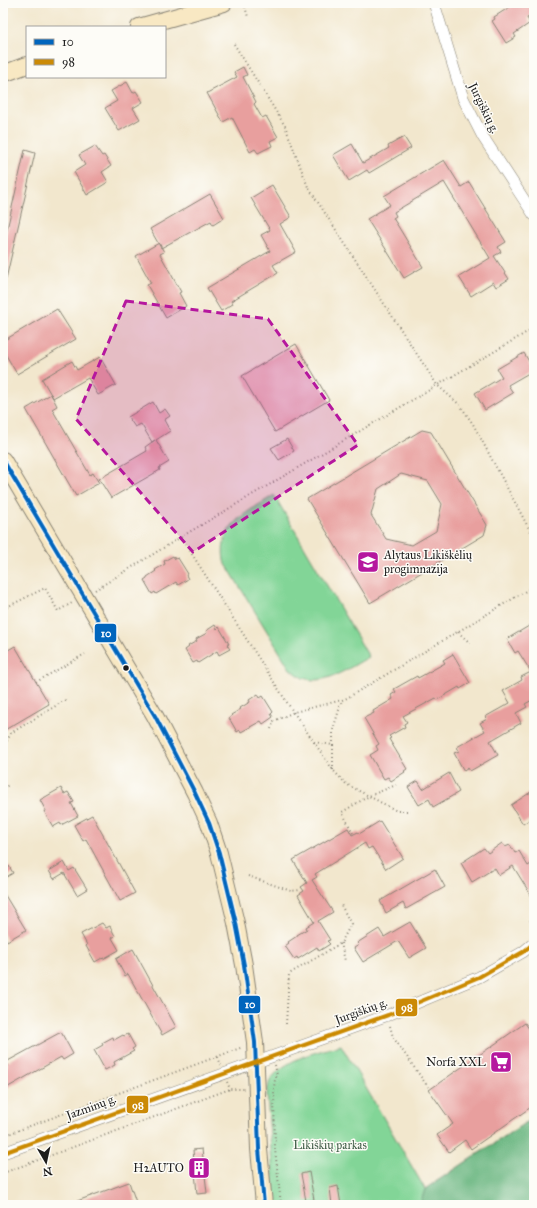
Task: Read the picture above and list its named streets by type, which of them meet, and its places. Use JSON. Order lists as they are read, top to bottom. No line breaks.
{"streets":{"street":["Jurgiškių g.","Jazminų g."]},"crossings":[["Jurgiškių g.","Jazminų g."]],"parks":["Likiškių parkas"],"places":{"school or university":["Alytaus Likiškėlių progimnazija"],"supermarket":["Norfa XXL"],"building":["H2AUTO"]},"lines":["transit line 10","transit line 98"],"legend":["10","98"],"north":"bottom"}
